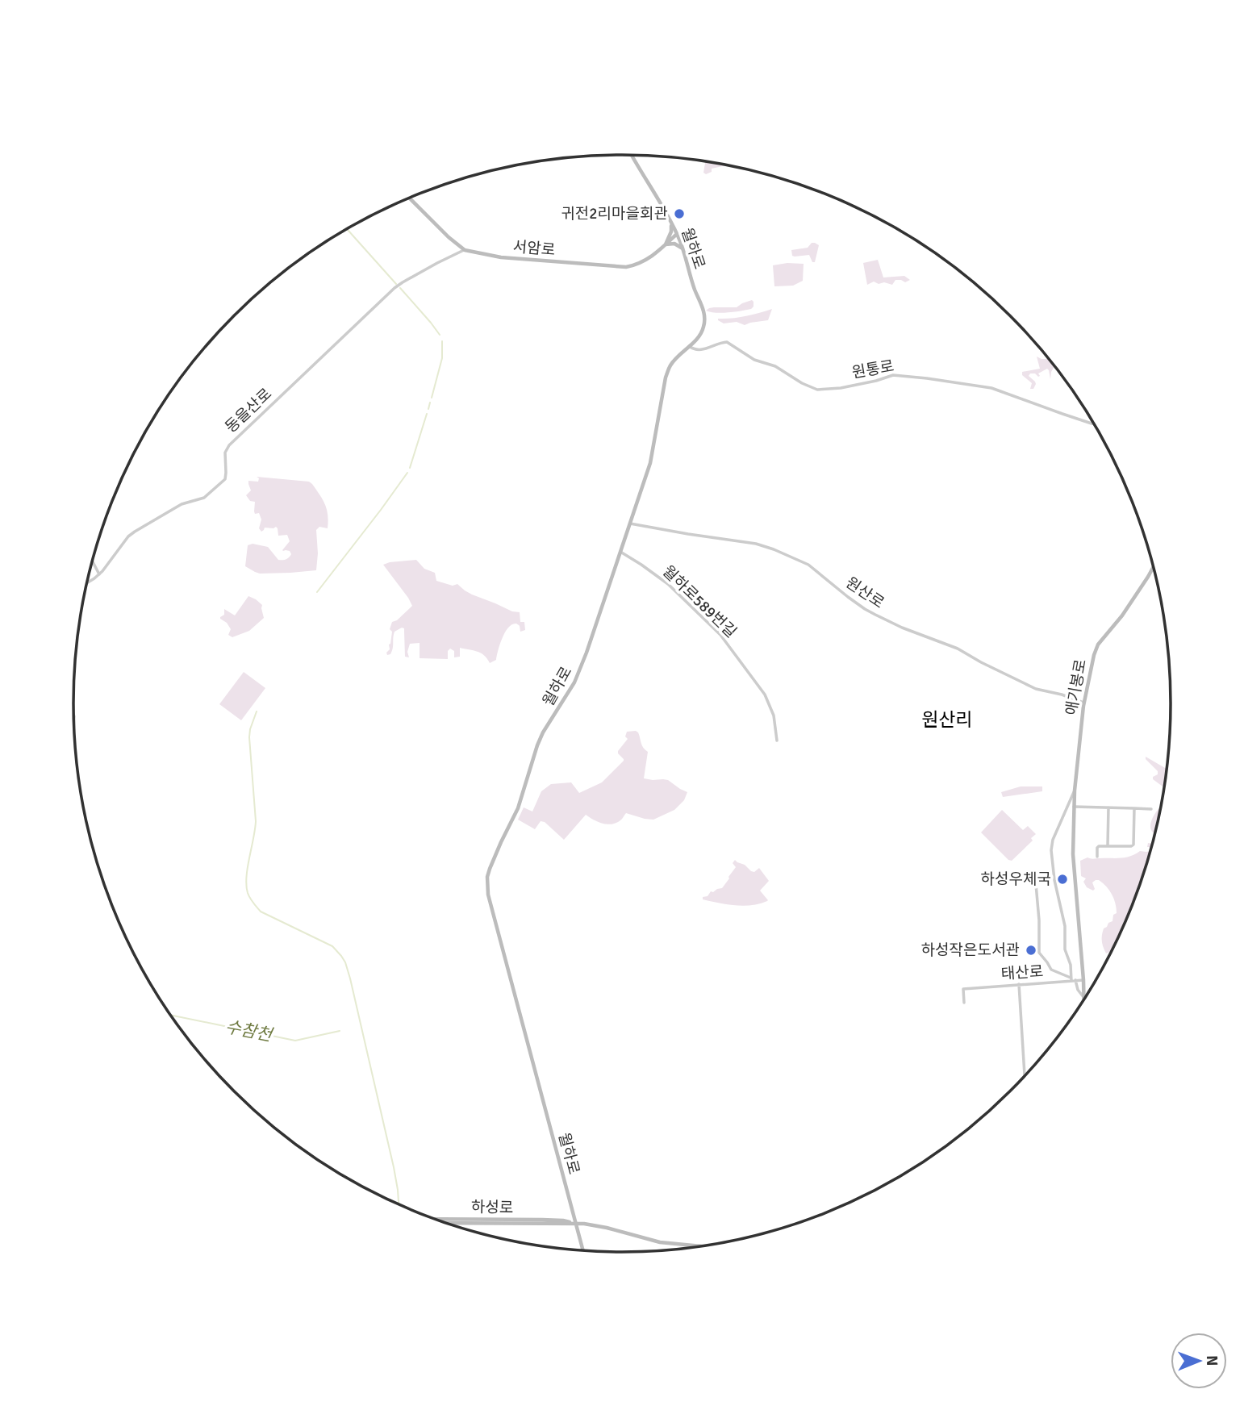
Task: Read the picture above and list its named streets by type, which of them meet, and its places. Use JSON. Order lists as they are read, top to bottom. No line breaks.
{"streets":{"street":["서암로","월하로","원통로","동을산로","원산로","월하로589번길","애기봉로","태산로","하성로"]},"crossings":[["서암로","월하로"],["서암로","동을산로"],["월하로","원통로"],["월하로","원산로"],["월하로","월하로589번길"],["월하로","하성로"],["원산로","애기봉로"],["애기봉로","태산로"]],"districts":["원산리"],"water":["수참천"],"places":["귀전2리마을회관","하성우체국","하성작은도서관"],"north":"right"}
